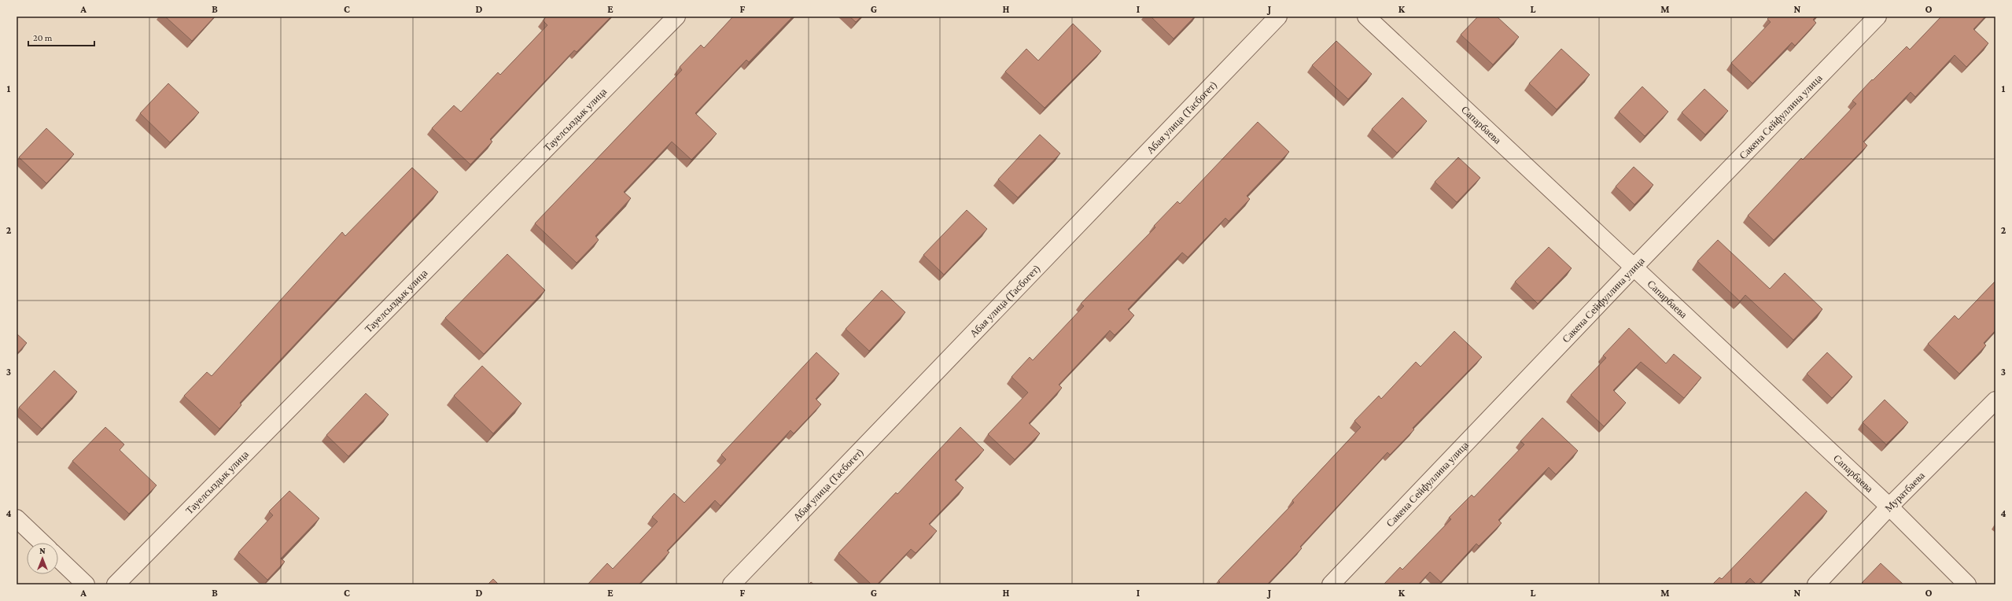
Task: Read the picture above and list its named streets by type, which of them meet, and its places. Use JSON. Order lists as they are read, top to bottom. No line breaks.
{"streets":{"street":["Сакена Сейфуллина улица","Абая улица (Тасбогет)","Тауелсыздык улица","Сапарбаева","Муратбаева"]},"crossings":[["Сакена Сейфуллина улица","Сапарбаева"],["Сапарбаева","Муратбаева"]],"scale_bar":"20 m","north":"top","grid":{"columns":["A","B","C","D","E","F","G","H","I","J","K","L","M","N","O"],"rows":["1","2","3","4"]}}
